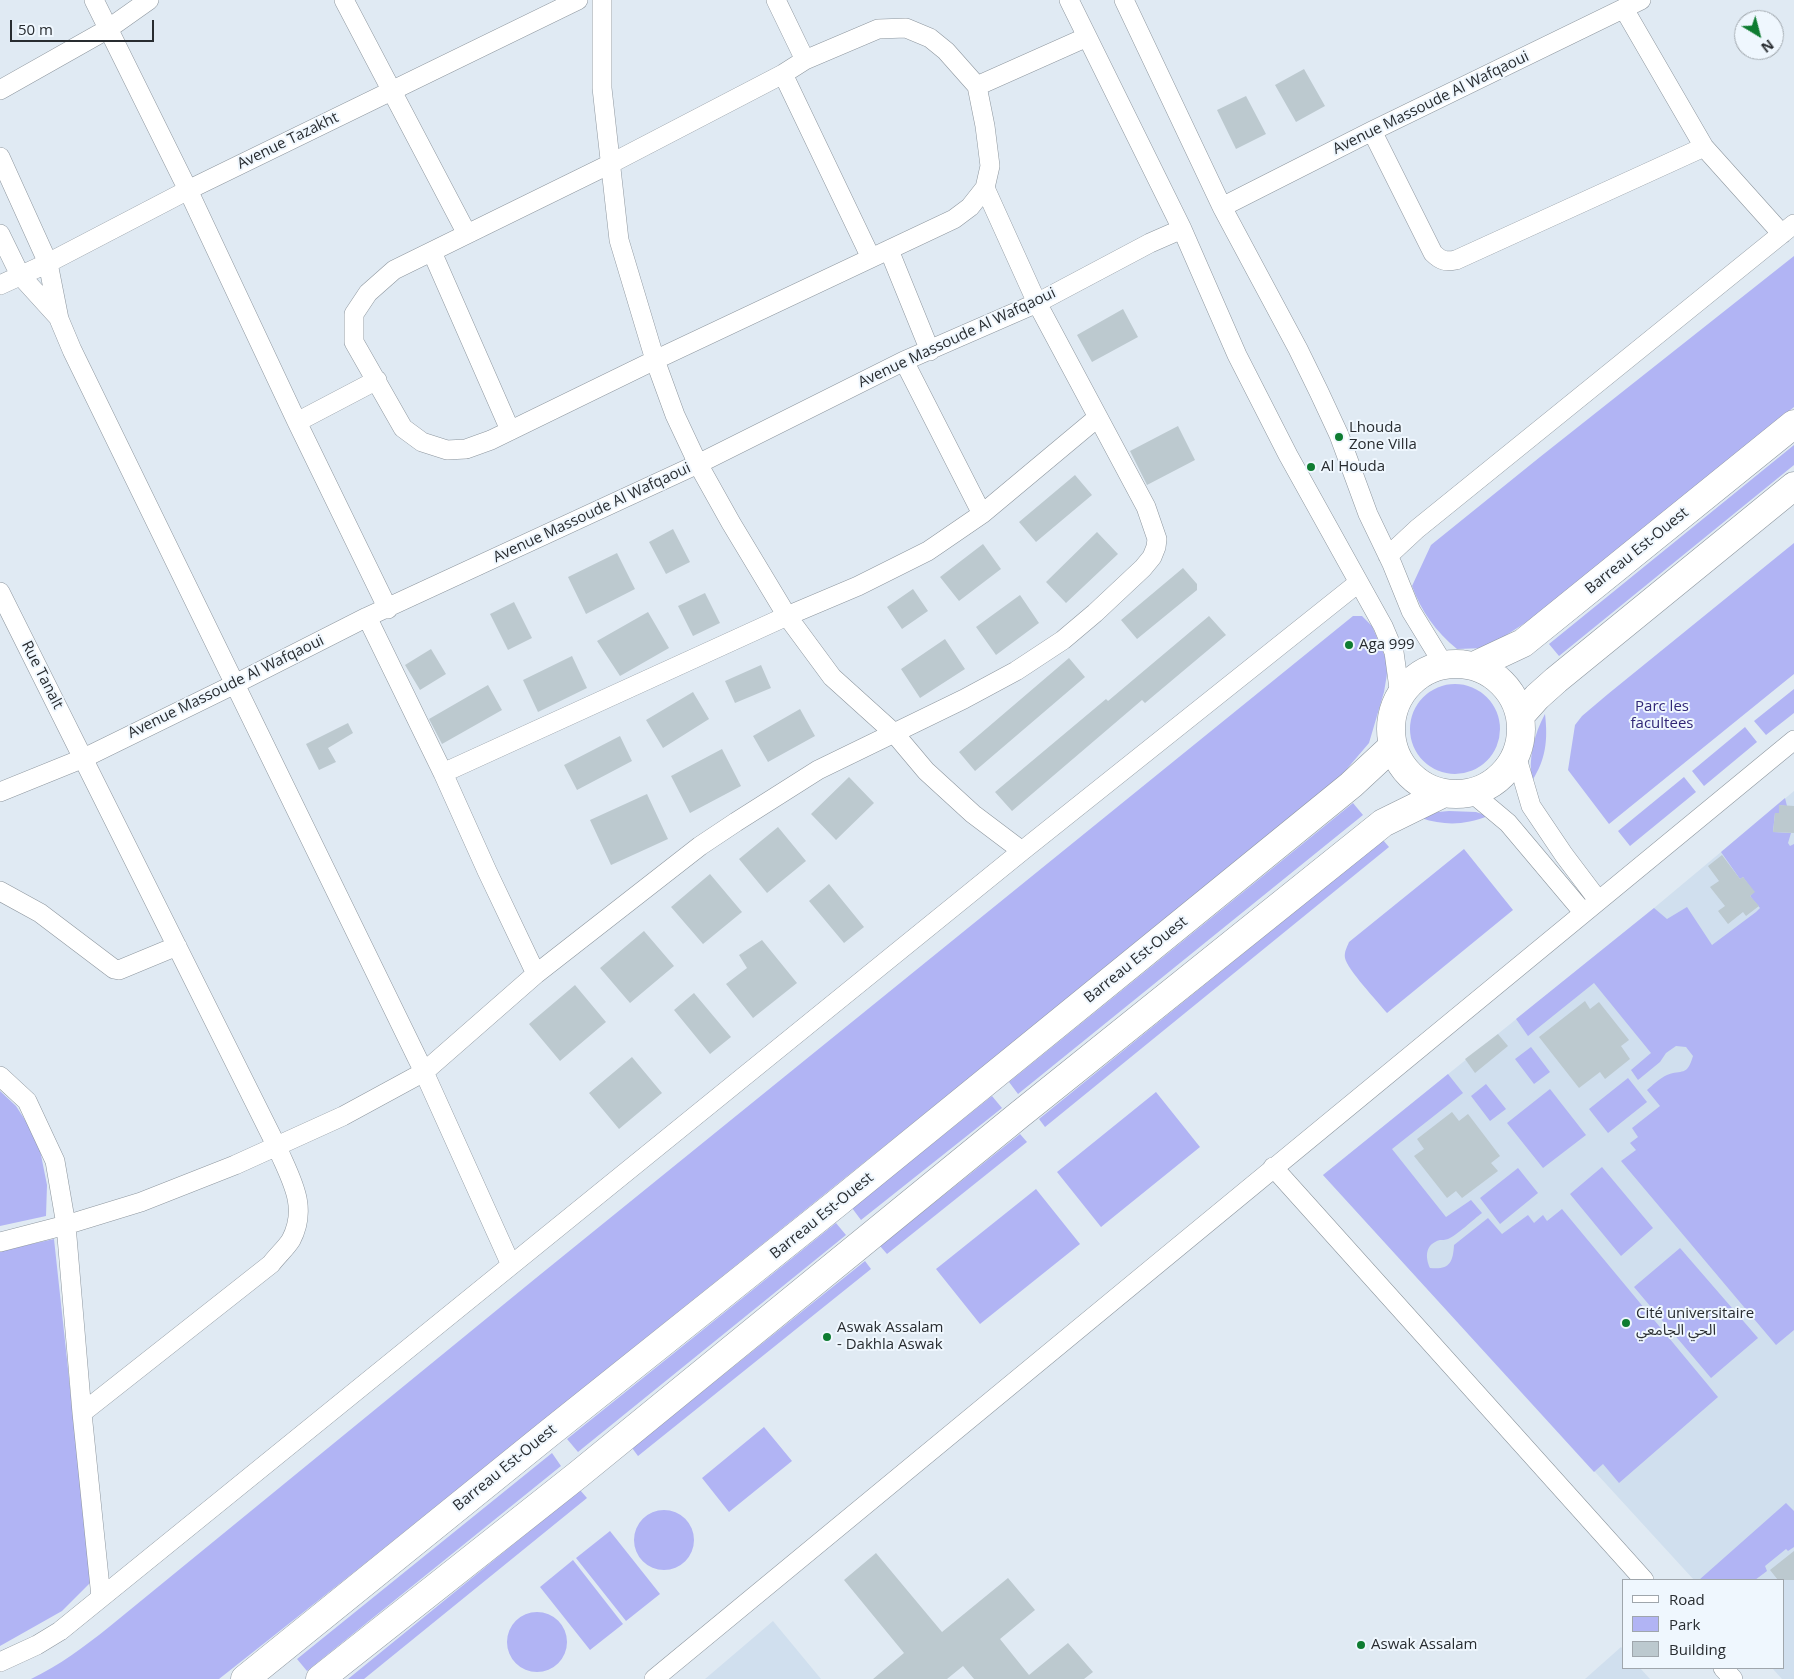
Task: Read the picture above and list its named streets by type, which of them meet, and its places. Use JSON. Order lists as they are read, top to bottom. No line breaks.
{"streets":{"main road":["Barreau Est-Ouest"],"street":["Avenue Massoude Al Wafqaoui","Avenue Tazakht","Rue Tanalt"]},"crossings":[["Avenue Massoude Al Wafqaoui","Rue Tanalt"]],"parks":["Parc les facultees"],"places":["Lhouda Zone Villa","Al Houda","Aga 999","Cité universitaire الحي الجامعي","Aswak Assalam - Dakhla Aswak","Aswak Assalam"],"legend":["Road","Park","Building"],"scale_bar":"50 m","north":"bottom right"}
